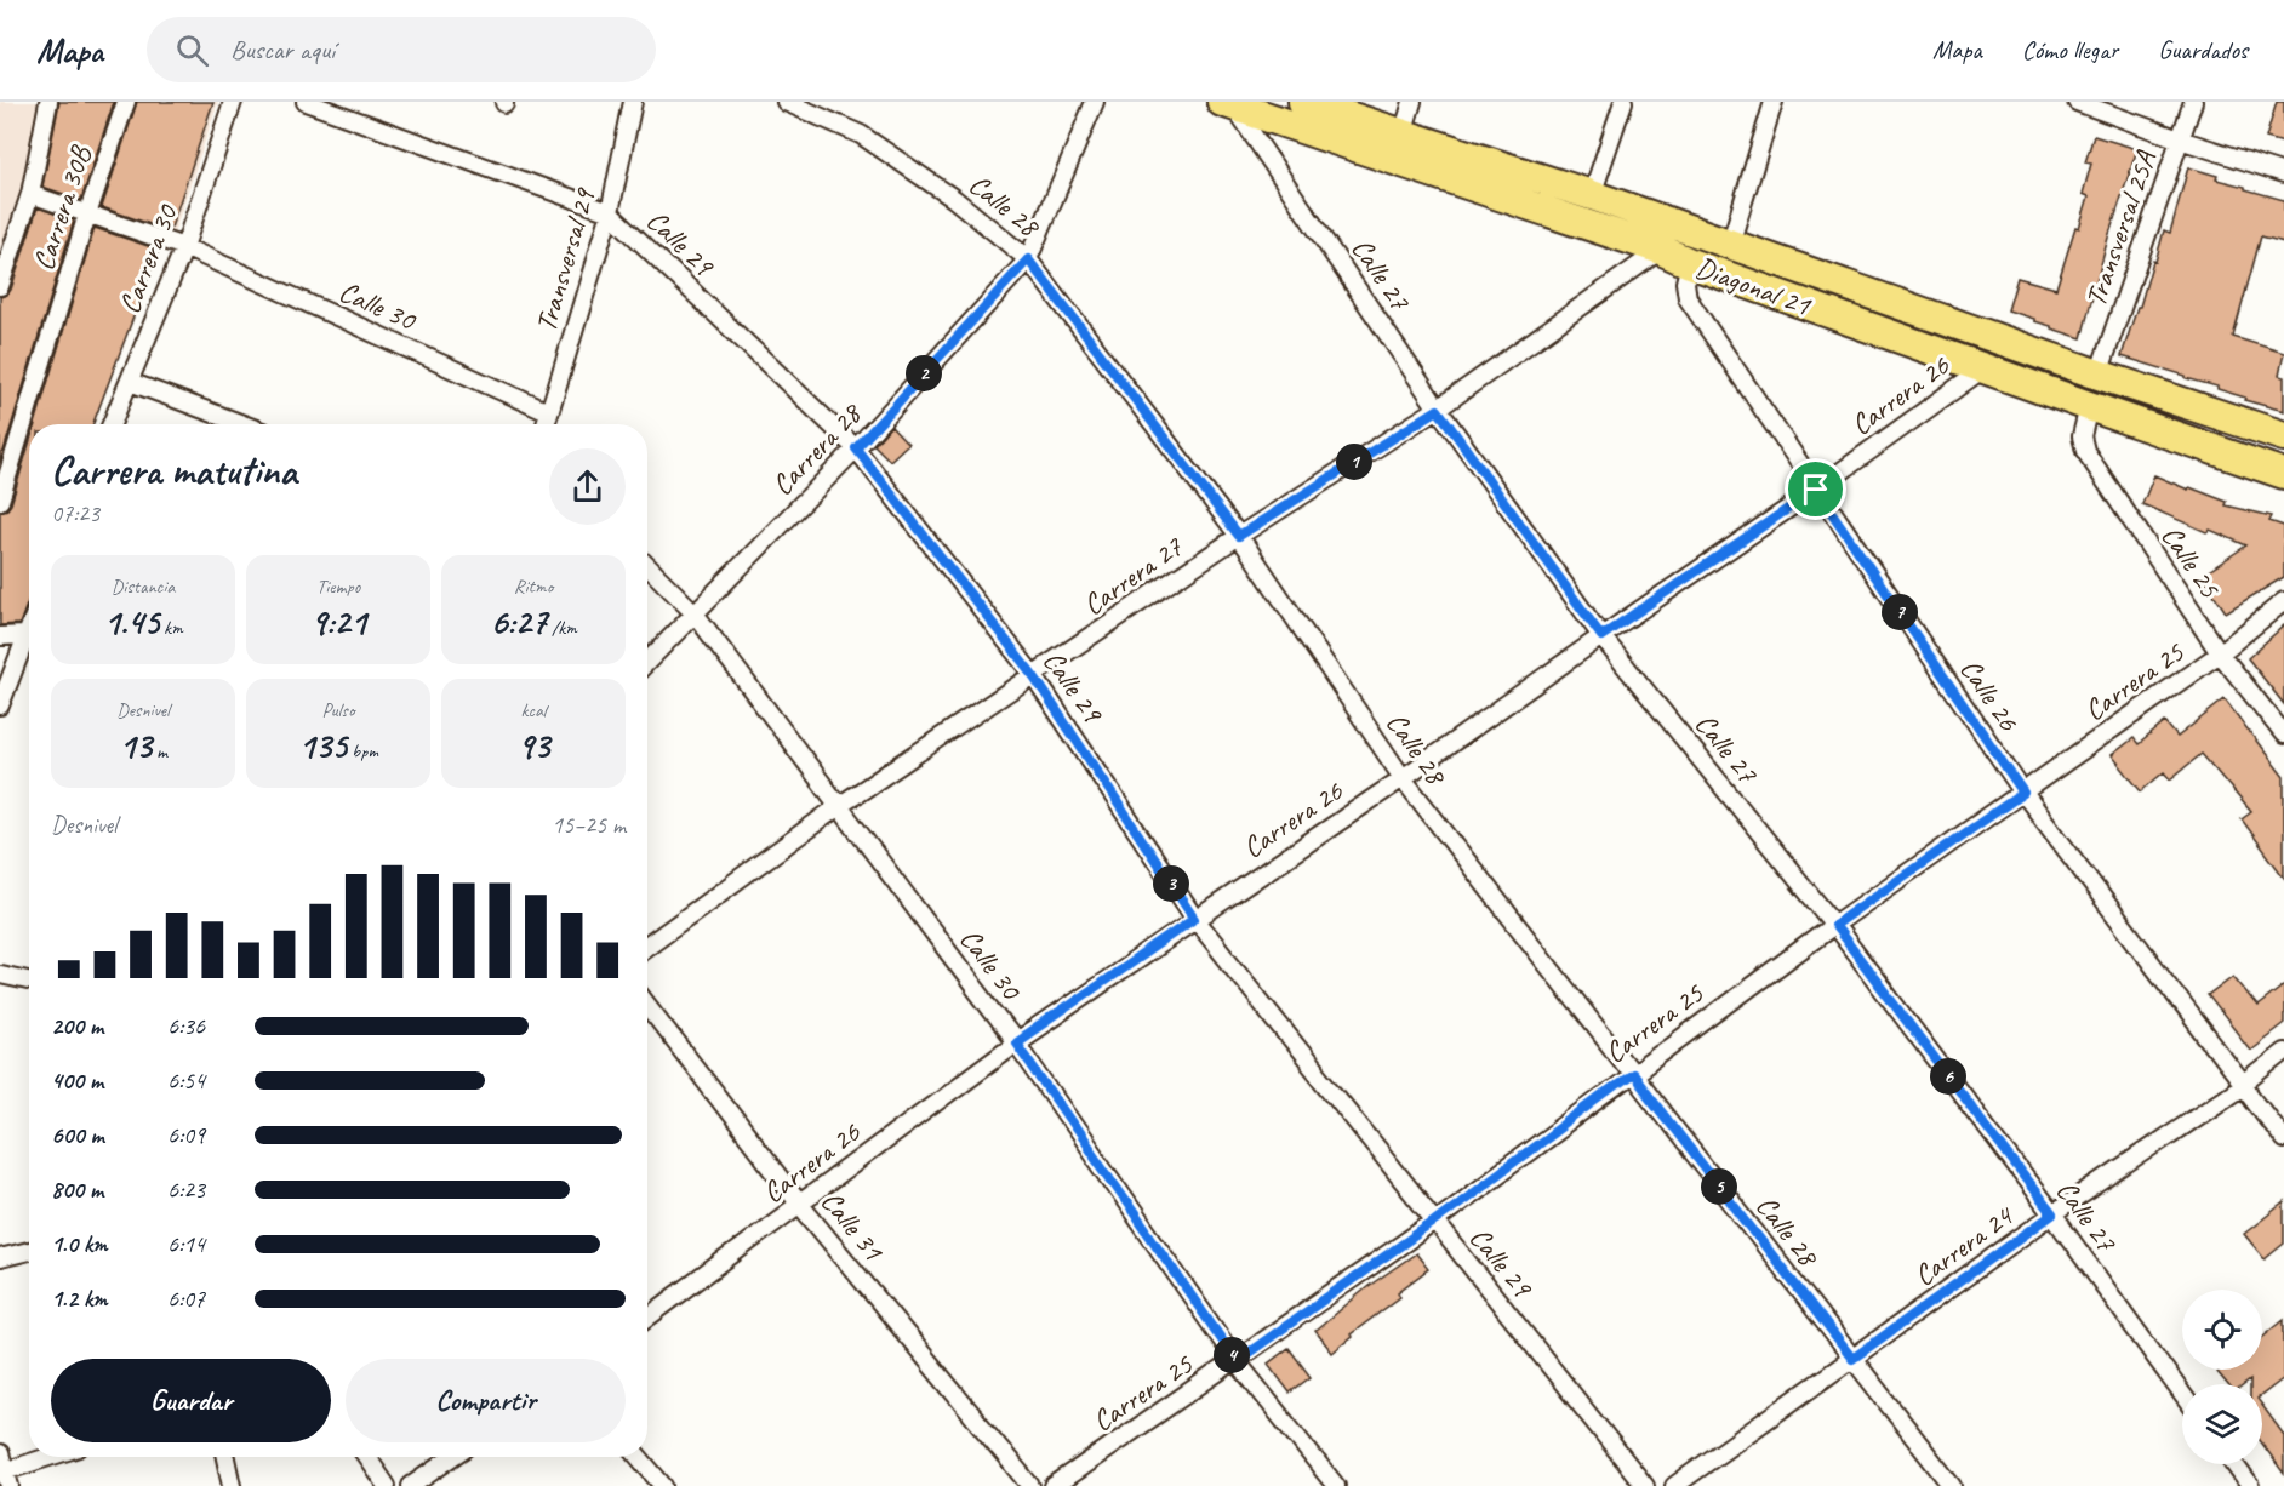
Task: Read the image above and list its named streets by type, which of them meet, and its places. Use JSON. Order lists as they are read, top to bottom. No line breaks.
{"streets":{"highway":["Diagonal 21"],"street":["Calle 28","Carrera 30B","Transversal 25A","Calle 29","Carrera 30","Transversal 29","Calle 27","Calle 30","Carrera 26","Carrera 28","Calle 25","Carrera 27","Carrera 25","Calle 26","Calle 31","Carrera 24"]},"crossings":[["Calle 28","Carrera 26"],["Calle 28","Carrera 28"],["Calle 28","Carrera 27"],["Calle 28","Carrera 25"],["Calle 28","Carrera 24"],["Carrera 30B","Calle 30"],["Transversal 25A","Diagonal 21"],["Calle 29","Transversal 29"],["Calle 29","Carrera 26"],["Calle 29","Carrera 28"],["Calle 29","Carrera 27"],["Calle 29","Carrera 25"],["Carrera 30","Calle 30"],["Transversal 29","Calle 30"],["Calle 27","Diagonal 21"],["Calle 27","Carrera 26"],["Calle 27","Carrera 27"],["Calle 27","Carrera 25"],["Calle 27","Carrera 24"],["Diagonal 21","Carrera 26"],["Diagonal 21","Calle 25"],["Diagonal 21","Carrera 27"],["Diagonal 21","Calle 26"],["Calle 30","Carrera 26"],["Calle 30","Carrera 28"],["Calle 30","Carrera 27"],["Calle 30","Carrera 25"],["Carrera 26","Calle 26"],["Carrera 26","Calle 31"],["Calle 25","Carrera 25"],["Carrera 25","Calle 26"],["Calle 26","Carrera 24"]],"page":{"header":"Mapa","search":"Buscar aquí","nav":["Mapa","Cómo llegar","Guardados"],"pins":["2","1","7","3","6","5","4"],"heading":["Carrera matutina","07:23"],"stats":[["Distancia","1.45 km"],["Tiempo","9:21"],["Ritmo","6:27 /km"],["Desnivel","13 m"],["Pulso","135 bpm"],["kcal","93"]],"chart":["Desnivel","15–25 m"],"list":[{"name":"200 m","note":"6:36"},{"name":"400 m","note":"6:54"},{"name":"600 m","note":"6:09"},{"name":"800 m","note":"6:23"},{"name":"1.0 km","note":"6:14"},{"name":"1.2 km","note":"6:07"}],"buttons":["Guardar","Compartir"]}}
